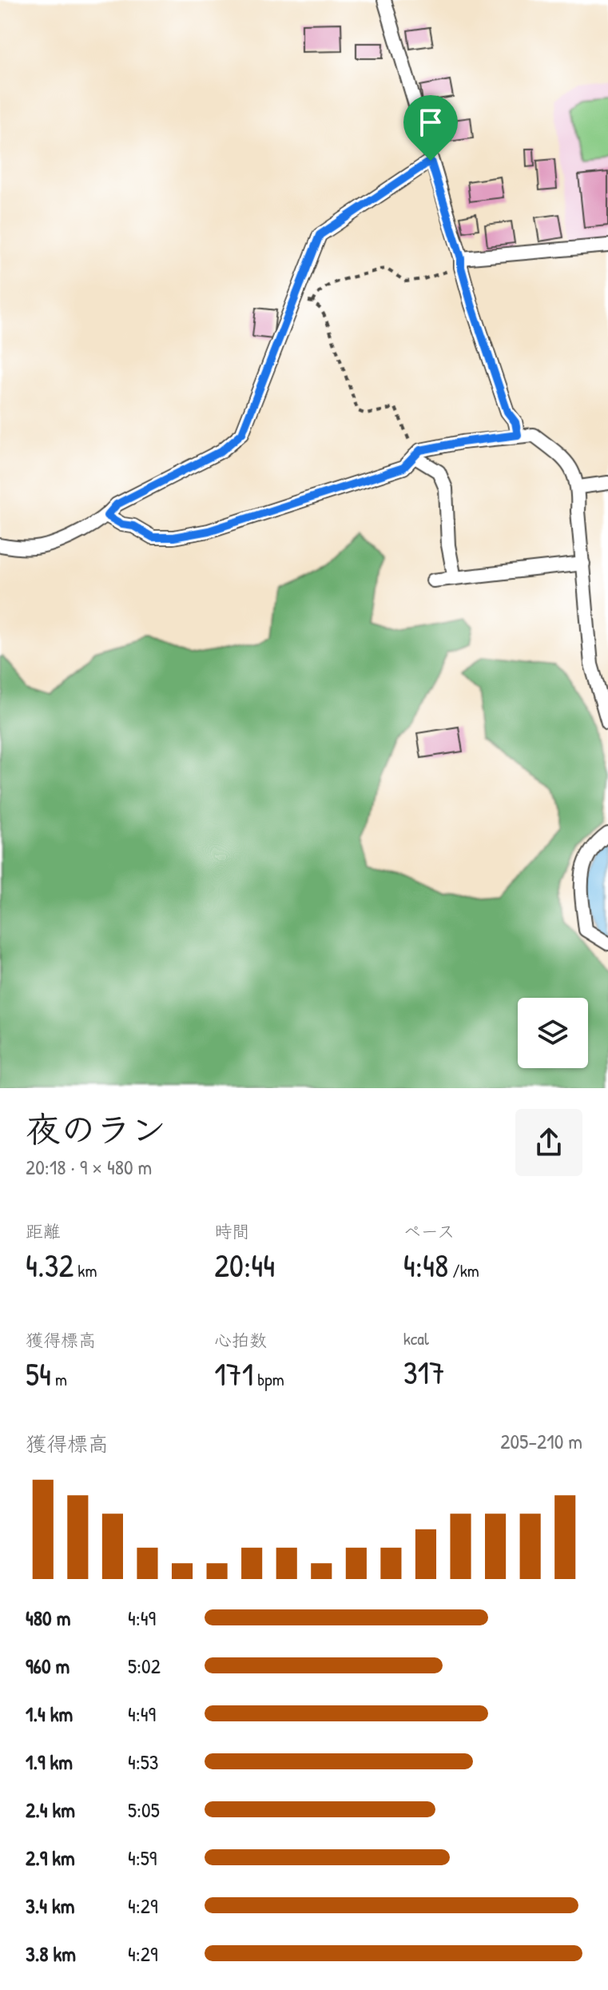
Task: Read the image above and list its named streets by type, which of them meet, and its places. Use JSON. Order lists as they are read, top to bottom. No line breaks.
{"page":{"heading":["夜のラン","20:18 · 9 × 480 m"],"stats":[["距離","4.32 km"],["時間","20:44"],["ペース","4:48 /km"],["獲得標高","54 m"],["心拍数","171 bpm"],["kcal","317"]],"chart":["獲得標高","205–210 m"],"list":[{"name":"480 m","note":"4:49"},{"name":"960 m","note":"5:02"},{"name":"1.4 km","note":"4:49"},{"name":"1.9 km","note":"4:53"},{"name":"2.4 km","note":"5:05"},{"name":"2.9 km","note":"4:59"},{"name":"3.4 km","note":"4:29"},{"name":"3.8 km","note":"4:29"}]}}
